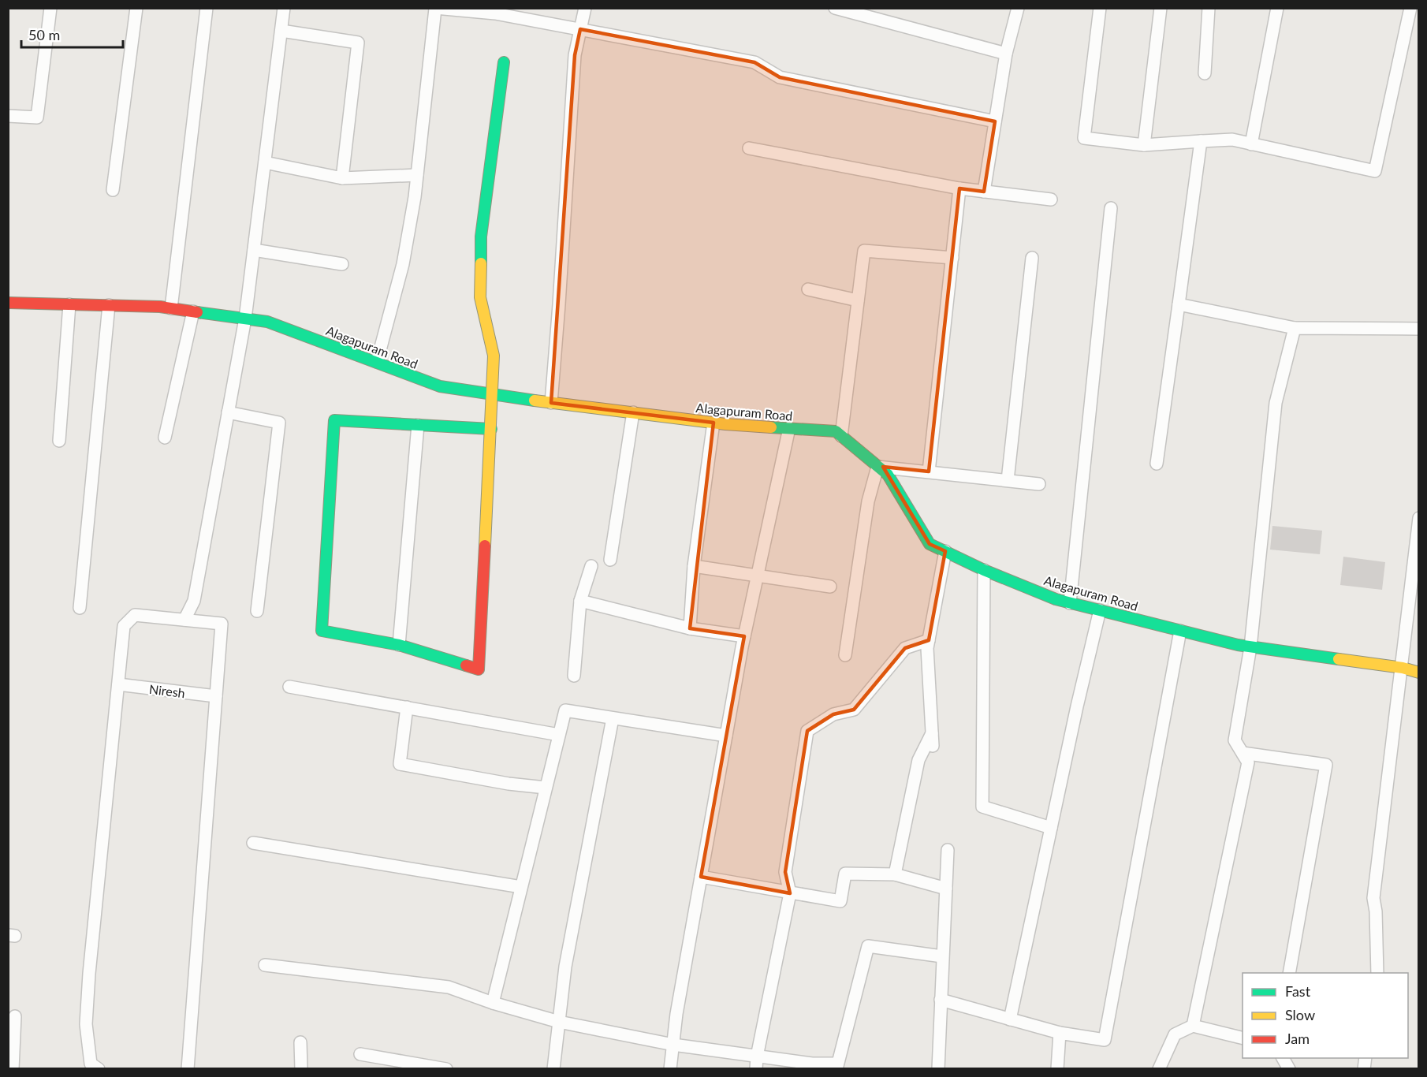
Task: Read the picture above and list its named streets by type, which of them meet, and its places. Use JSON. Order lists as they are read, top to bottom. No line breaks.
{"streets":{"main road":["Alagapuram Road"],"street":["Niresh"]},"legend":["Fast","Slow","Jam"],"scale_bar":"50 m"}
